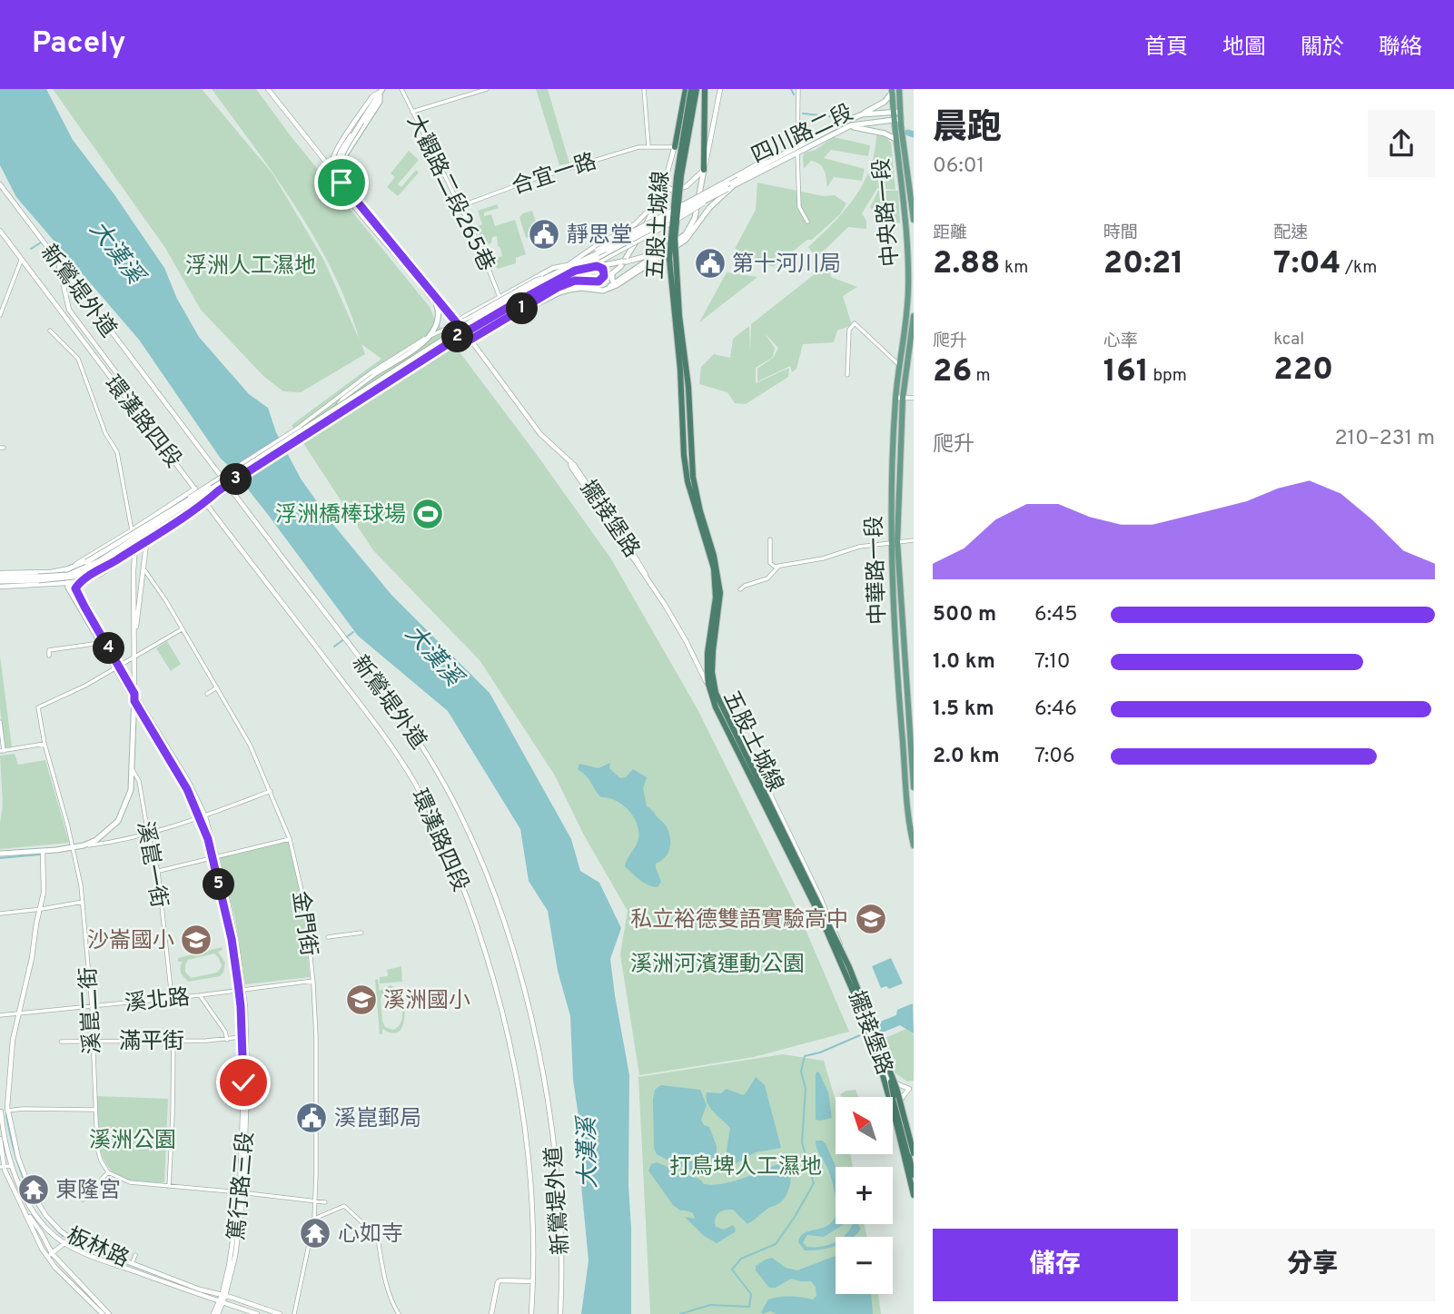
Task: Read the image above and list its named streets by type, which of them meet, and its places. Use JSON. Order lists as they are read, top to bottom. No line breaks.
{"streets":{"highway":["五股土城線"],"main road":["四川路二段","中央路一段","中華路一段"],"street":["合宜一路","大觀路二段265巷","新鶯堤外道","環漢路四段","擺接堡路","溪崑一街","金門街","溪北路","溪崑二街","滿平街","篤行路三段","板林路"]},"crossings":[["四川路二段","中央路一段"],["合宜一路","大觀路二段265巷"],["中央路一段","中華路一段"],["溪崑一街","溪北路"],["金門街","溪北路"],["溪北路","溪崑二街"],["溪北路","篤行路三段"],["溪北路","板林路"],["溪崑二街","滿平街"],["滿平街","篤行路三段"],["篤行路三段","板林路"]],"water":["大漢溪"],"parks":["浮洲人工濕地","溪洲河濱運動公園","溪洲公園","打鳥埤人工濕地"],"places":{"public building":["靜思堂","第十河川局","溪崑郵局"],"sports":["浮洲橋棒球場"],"school or university":["私立裕德雙語實驗高中","沙崙國小","溪洲國小"],"temple":["東隆宮","心如寺"]},"north":"top left","page":{"header":"Pacely","nav":["首頁","地圖","關於","聯絡"],"heading":["晨跑","06:01"],"stats":[["距離","2.88 km"],["時間","20:21"],["配速","7:04 /km"],["爬升","26 m"],["心率","161 bpm"],["kcal","220"]],"pins":["1","2","3","4","5"],"chart":["爬升","210–231 m"],"list":[{"name":"500 m","note":"6:45"},{"name":"1.0 km","note":"7:10"},{"name":"1.5 km","note":"6:46"},{"name":"2.0 km","note":"7:06"}],"map_buttons":["+","−"],"buttons":["儲存","分享"]}}
